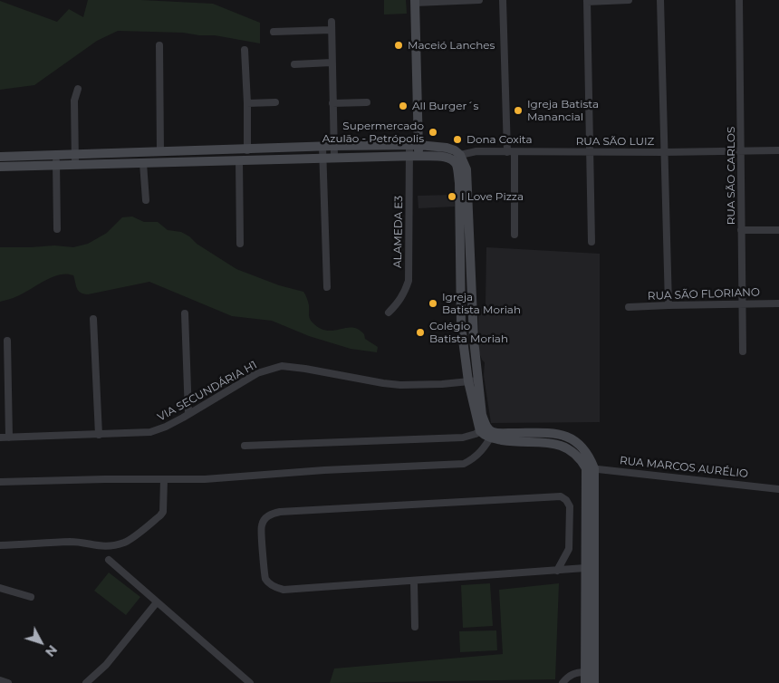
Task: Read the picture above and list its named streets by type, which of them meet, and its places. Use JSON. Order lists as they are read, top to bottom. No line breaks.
{"streets":{"street":["RUA SÃO LUIZ","RUA SÃO CARLOS","ALAMEDA E3","RUA SÃO FLORIANO","VIA SECUNDÁRIA H1","RUA MARCOS AURÉLIO"]},"crossings":[["RUA SÃO LUIZ","RUA SÃO CARLOS"],["RUA SÃO CARLOS","RUA SÃO FLORIANO"]],"places":["Maceió Lanches","All Burger´s","Igreja Batista Manancial","Supermercado Azulão - Petrópolis","Dona Coxita","I Love Pizza","Igreja Batista Moriah","Colégio Batista Moriah"],"north":"bottom right"}
